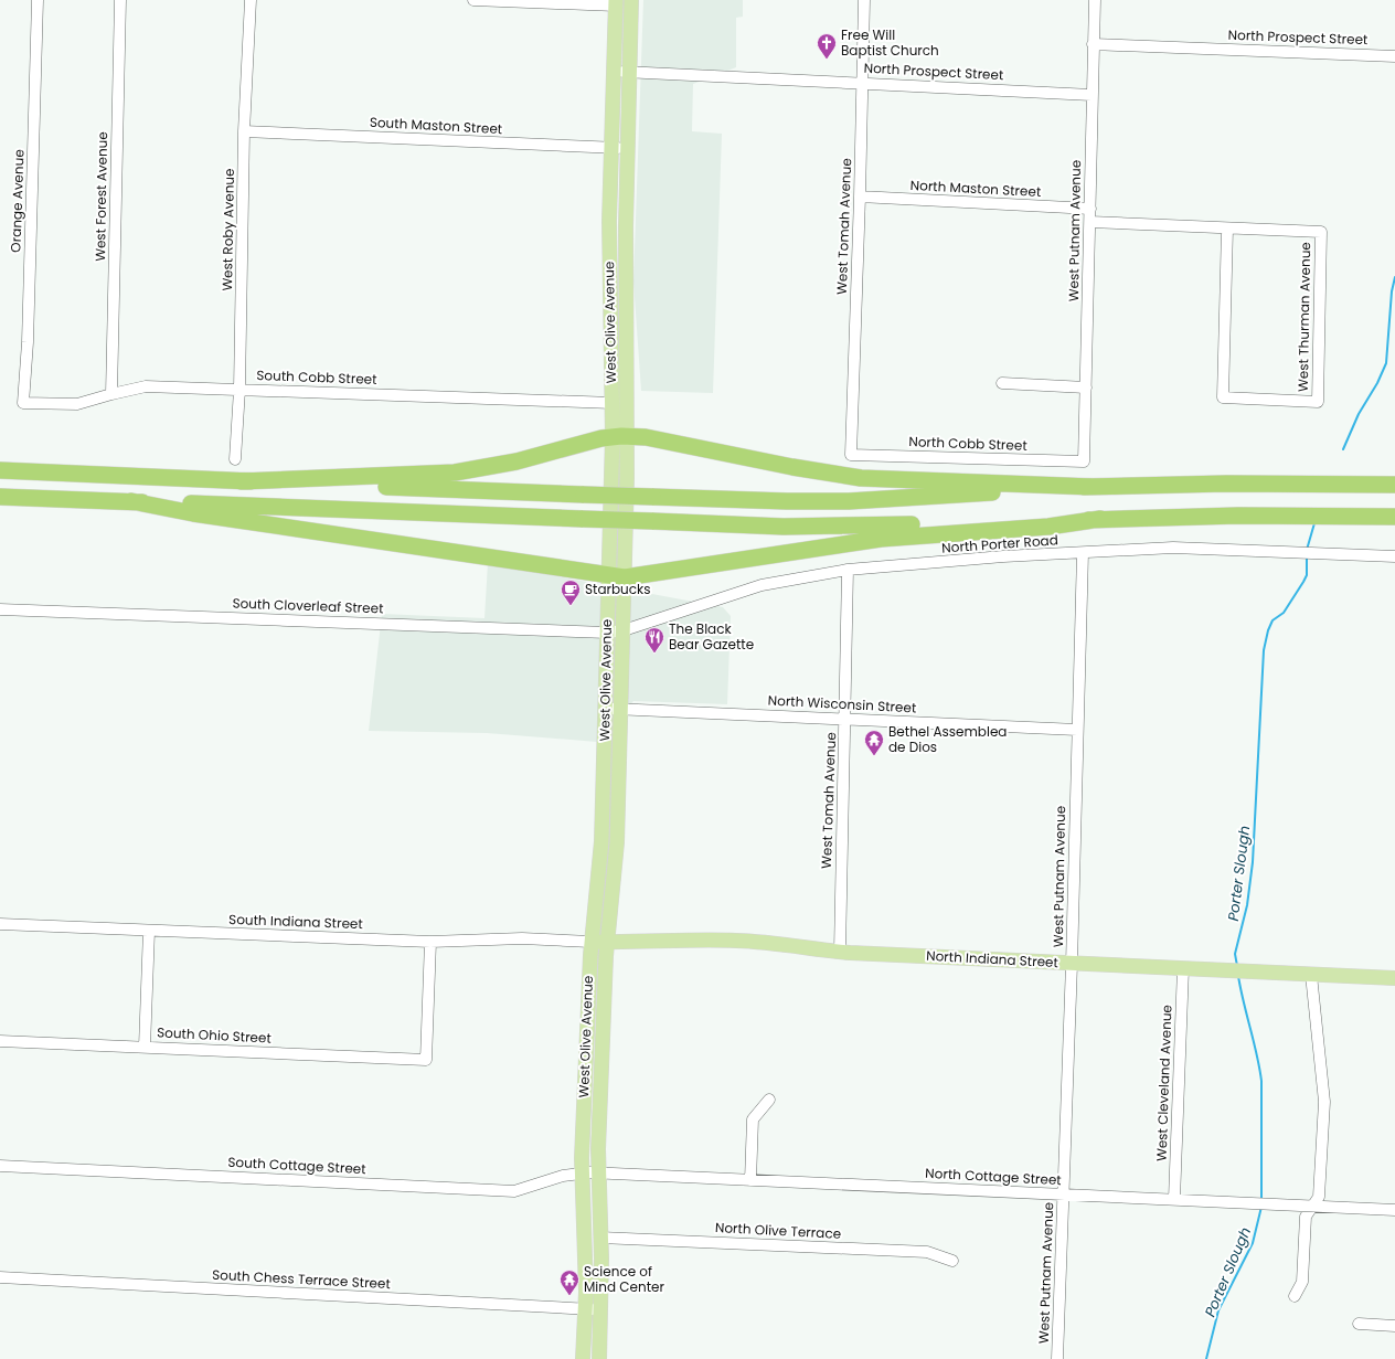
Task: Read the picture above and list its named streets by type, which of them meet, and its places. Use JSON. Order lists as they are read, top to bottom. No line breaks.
{"streets":{"main road":["West Olive Avenue","North Indiana Street"],"street":["North Prospect Street","South Maston Street","North Maston Street","West Forest Avenue","Orange Avenue","West Tomah Avenue","West Roby Avenue","West Putnam Avenue","West Thurman Avenue","South Cobb Street","North Cobb Street","North Porter Road","South Cloverleaf Street","North Wisconsin Street","South Indiana Street","South Ohio Street","West Cleveland Avenue","South Cottage Street","North Cottage Street","North Olive Terrace","South Chess Terrace Street"]},"crossings":[["North Prospect Street","West Tomah Avenue"],["North Prospect Street","West Putnam Avenue"],["North Prospect Street","West Olive Avenue"],["South Maston Street","West Roby Avenue"],["South Maston Street","West Olive Avenue"],["North Maston Street","West Tomah Avenue"],["North Maston Street","West Putnam Avenue"],["West Forest Avenue","South Cobb Street"],["Orange Avenue","South Cobb Street"],["West Tomah Avenue","North Cobb Street"],["West Tomah Avenue","North Porter Road"],["West Tomah Avenue","North Wisconsin Street"],["West Tomah Avenue","North Indiana Street"],["West Roby Avenue","South Cobb Street"],["West Putnam Avenue","North Cobb Street"],["West Putnam Avenue","North Porter Road"],["West Putnam Avenue","North Wisconsin Street"],["West Putnam Avenue","North Indiana Street"],["West Putnam Avenue","North Cottage Street"],["West Olive Avenue","South Cobb Street"],["West Olive Avenue","North Porter Road"],["West Olive Avenue","South Cloverleaf Street"],["West Olive Avenue","North Wisconsin Street"],["West Olive Avenue","South Indiana Street"],["West Olive Avenue","North Indiana Street"],["West Olive Avenue","South Cottage Street"],["West Olive Avenue","North Cottage Street"],["West Olive Avenue","North Olive Terrace"],["West Olive Avenue","South Chess Terrace Street"],["North Porter Road","South Cloverleaf Street"],["South Indiana Street","North Indiana Street"],["South Indiana Street","South Ohio Street"],["North Indiana Street","West Cleveland Avenue"],["West Cleveland Avenue","North Cottage Street"],["South Cottage Street","North Cottage Street"]],"water":["Porter Slough"],"places":{"church":["Free Will Baptist Church"],"cafe":["Starbucks"],"restaurant":["The Black Bear Gazette"],"temple":["Bethel Assemblea de Dios","Science of Mind Center"]}}
